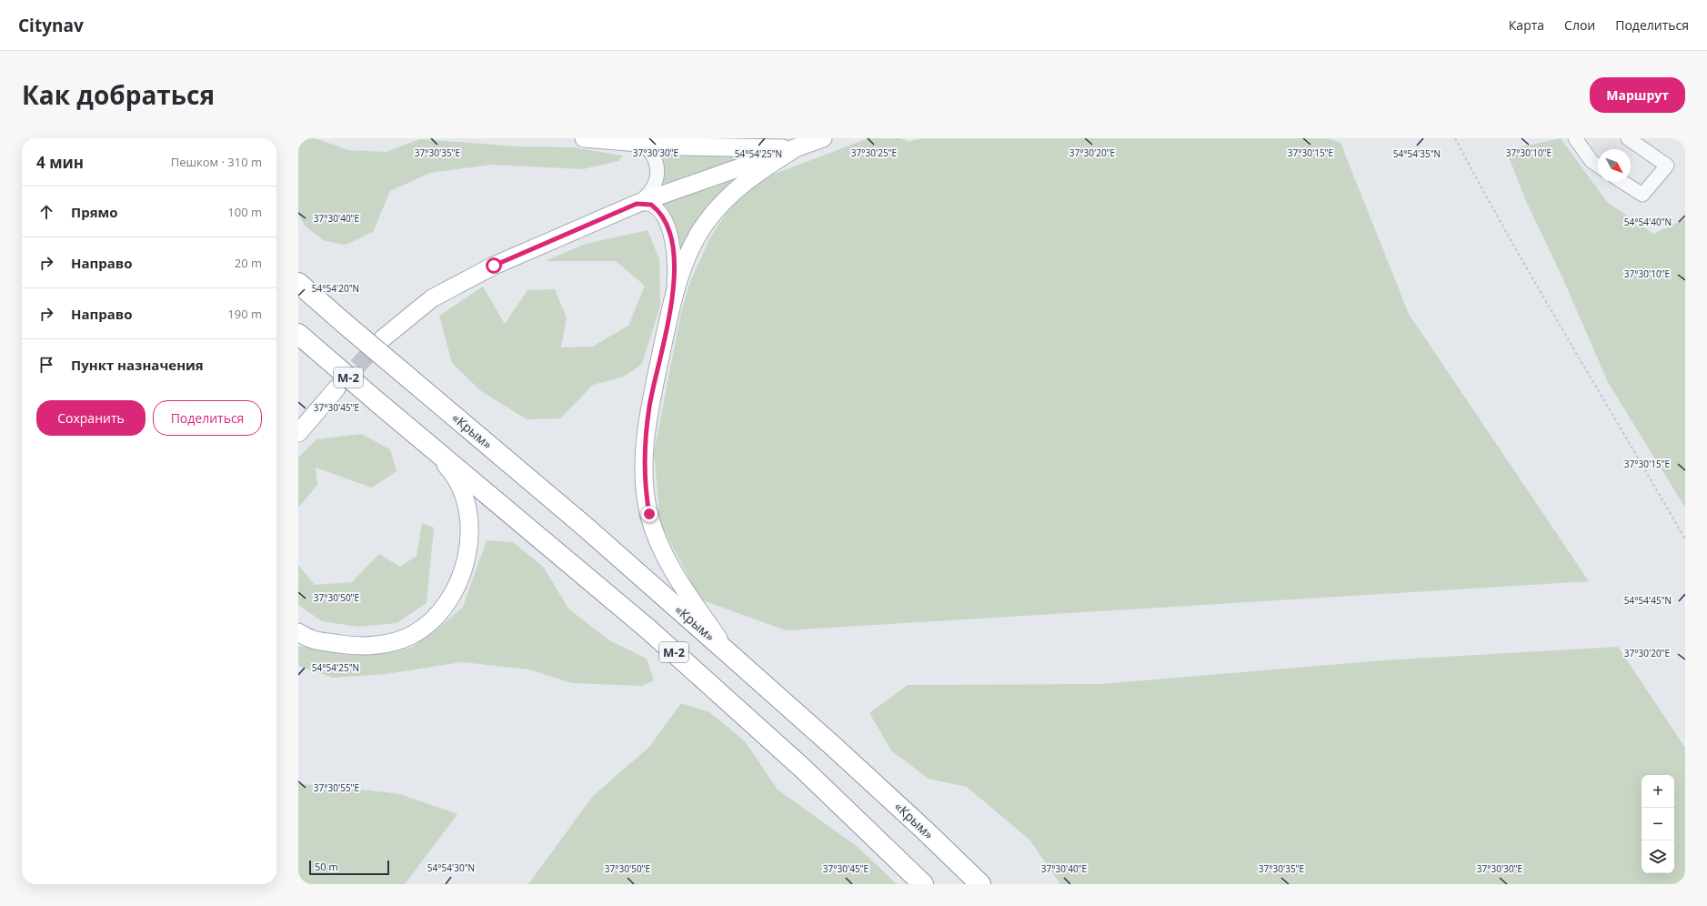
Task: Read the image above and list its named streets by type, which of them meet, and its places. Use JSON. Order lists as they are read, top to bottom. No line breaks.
{"streets":{"highway":["М-2","«Крым»"]},"scale_bar":"50 m","north":"bottom right","page":{"header":"Citynav","nav":["Карта","Слои","Поделиться"],"title":"Как добраться","buttons":["Маршрут",["Сохранить","Поделиться"]],"heading":["4 мин","Пешком · 310 m"],"list":[["Прямо","100 m"],["Направо","20 m"],["Направо","190 m"],"Пункт назначения"],"map_buttons":["+","−"],"scale":"50 m"},"coordinates":["37°30'35\"E","37°30'30\"E","37°30'25\"E","37°30'20\"E","37°30'15\"E","37°30'10\"E","54°54'25\"N","54°54'35\"N","37°30'40\"E","54°54'40\"N","54°54'20\"N","37°30'45\"E","37°30'50\"E","54°54'45\"N","37°30'55\"E","54°54'30\"N"]}
